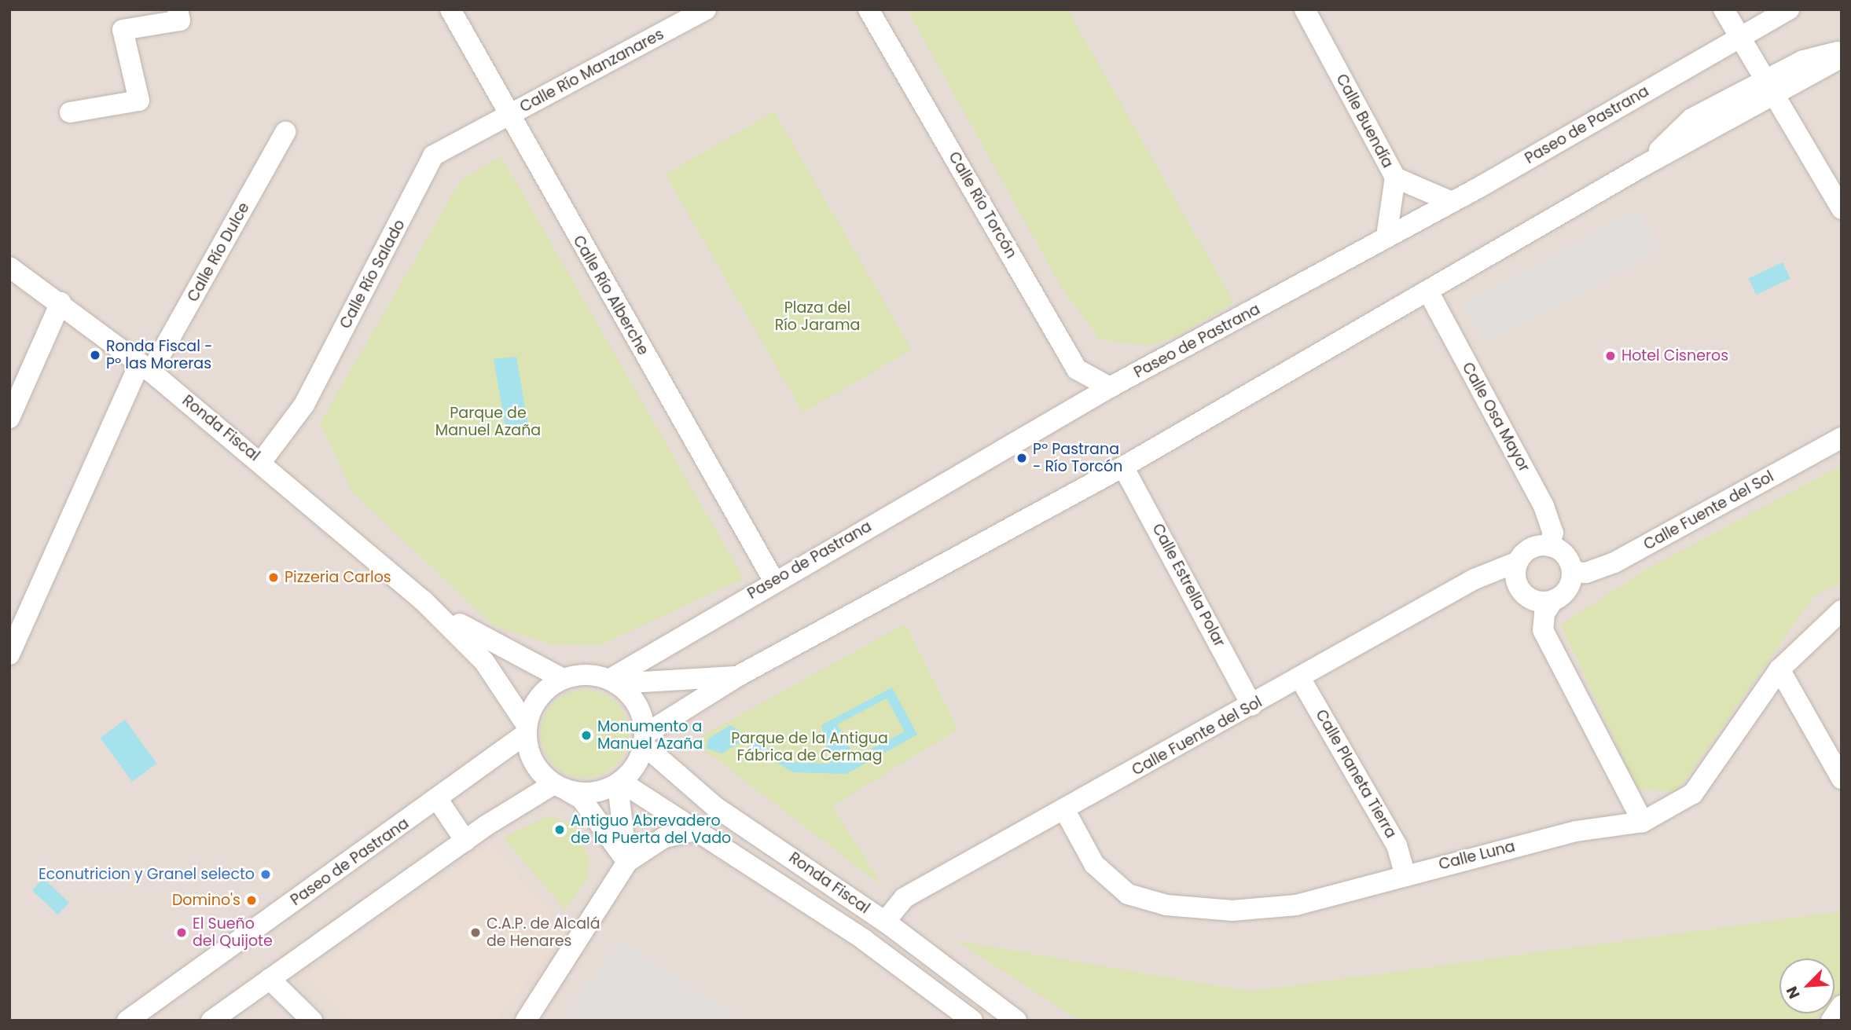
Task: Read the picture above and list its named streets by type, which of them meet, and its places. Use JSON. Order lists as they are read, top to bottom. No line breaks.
{"streets":{"street":["Calle Río Manzanares","Calle Buendía","Paseo de Pastrana","Calle Río Torcón","Calle Río Dulce","Calle Río Salado","Calle Río Alberche","Calle Osa Mayor","Ronda Fiscal","Calle Fuente del Sol","Calle Estrella Polar","Calle Planeta Tierra","Calle Luna"]},"crossings":[["Calle Río Manzanares","Calle Río Salado"],["Calle Río Manzanares","Calle Río Alberche"],["Calle Buendía","Paseo de Pastrana"],["Paseo de Pastrana","Calle Río Torcón"],["Paseo de Pastrana","Calle Río Alberche"],["Paseo de Pastrana","Ronda Fiscal"],["Calle Río Dulce","Ronda Fiscal"],["Calle Río Salado","Calle Río Alberche"],["Calle Río Salado","Ronda Fiscal"],["Calle Osa Mayor","Calle Fuente del Sol"],["Ronda Fiscal","Calle Fuente del Sol"],["Calle Fuente del Sol","Calle Estrella Polar"],["Calle Fuente del Sol","Calle Planeta Tierra"],["Calle Fuente del Sol","Calle Luna"],["Calle Planeta Tierra","Calle Luna"]],"parks":["Plaza del Río Jarama","Parque de Manuel Azaña","Parque de la Antigua Fábrica de Cermag"],"places":["Ronda Fiscal - Pº las Moreras","Hotel Cisneros","Pº Pastrana - Río Torcón","Pizzeria Carlos","Monumento a Manuel Azaña","Antiguo Abrevadero de la Puerta del Vado","Econutricion y Granel selecto","Domino's","El Sueño del Quijote","C.A.P. de Alcalá de Henares"],"north":"bottom left"}
